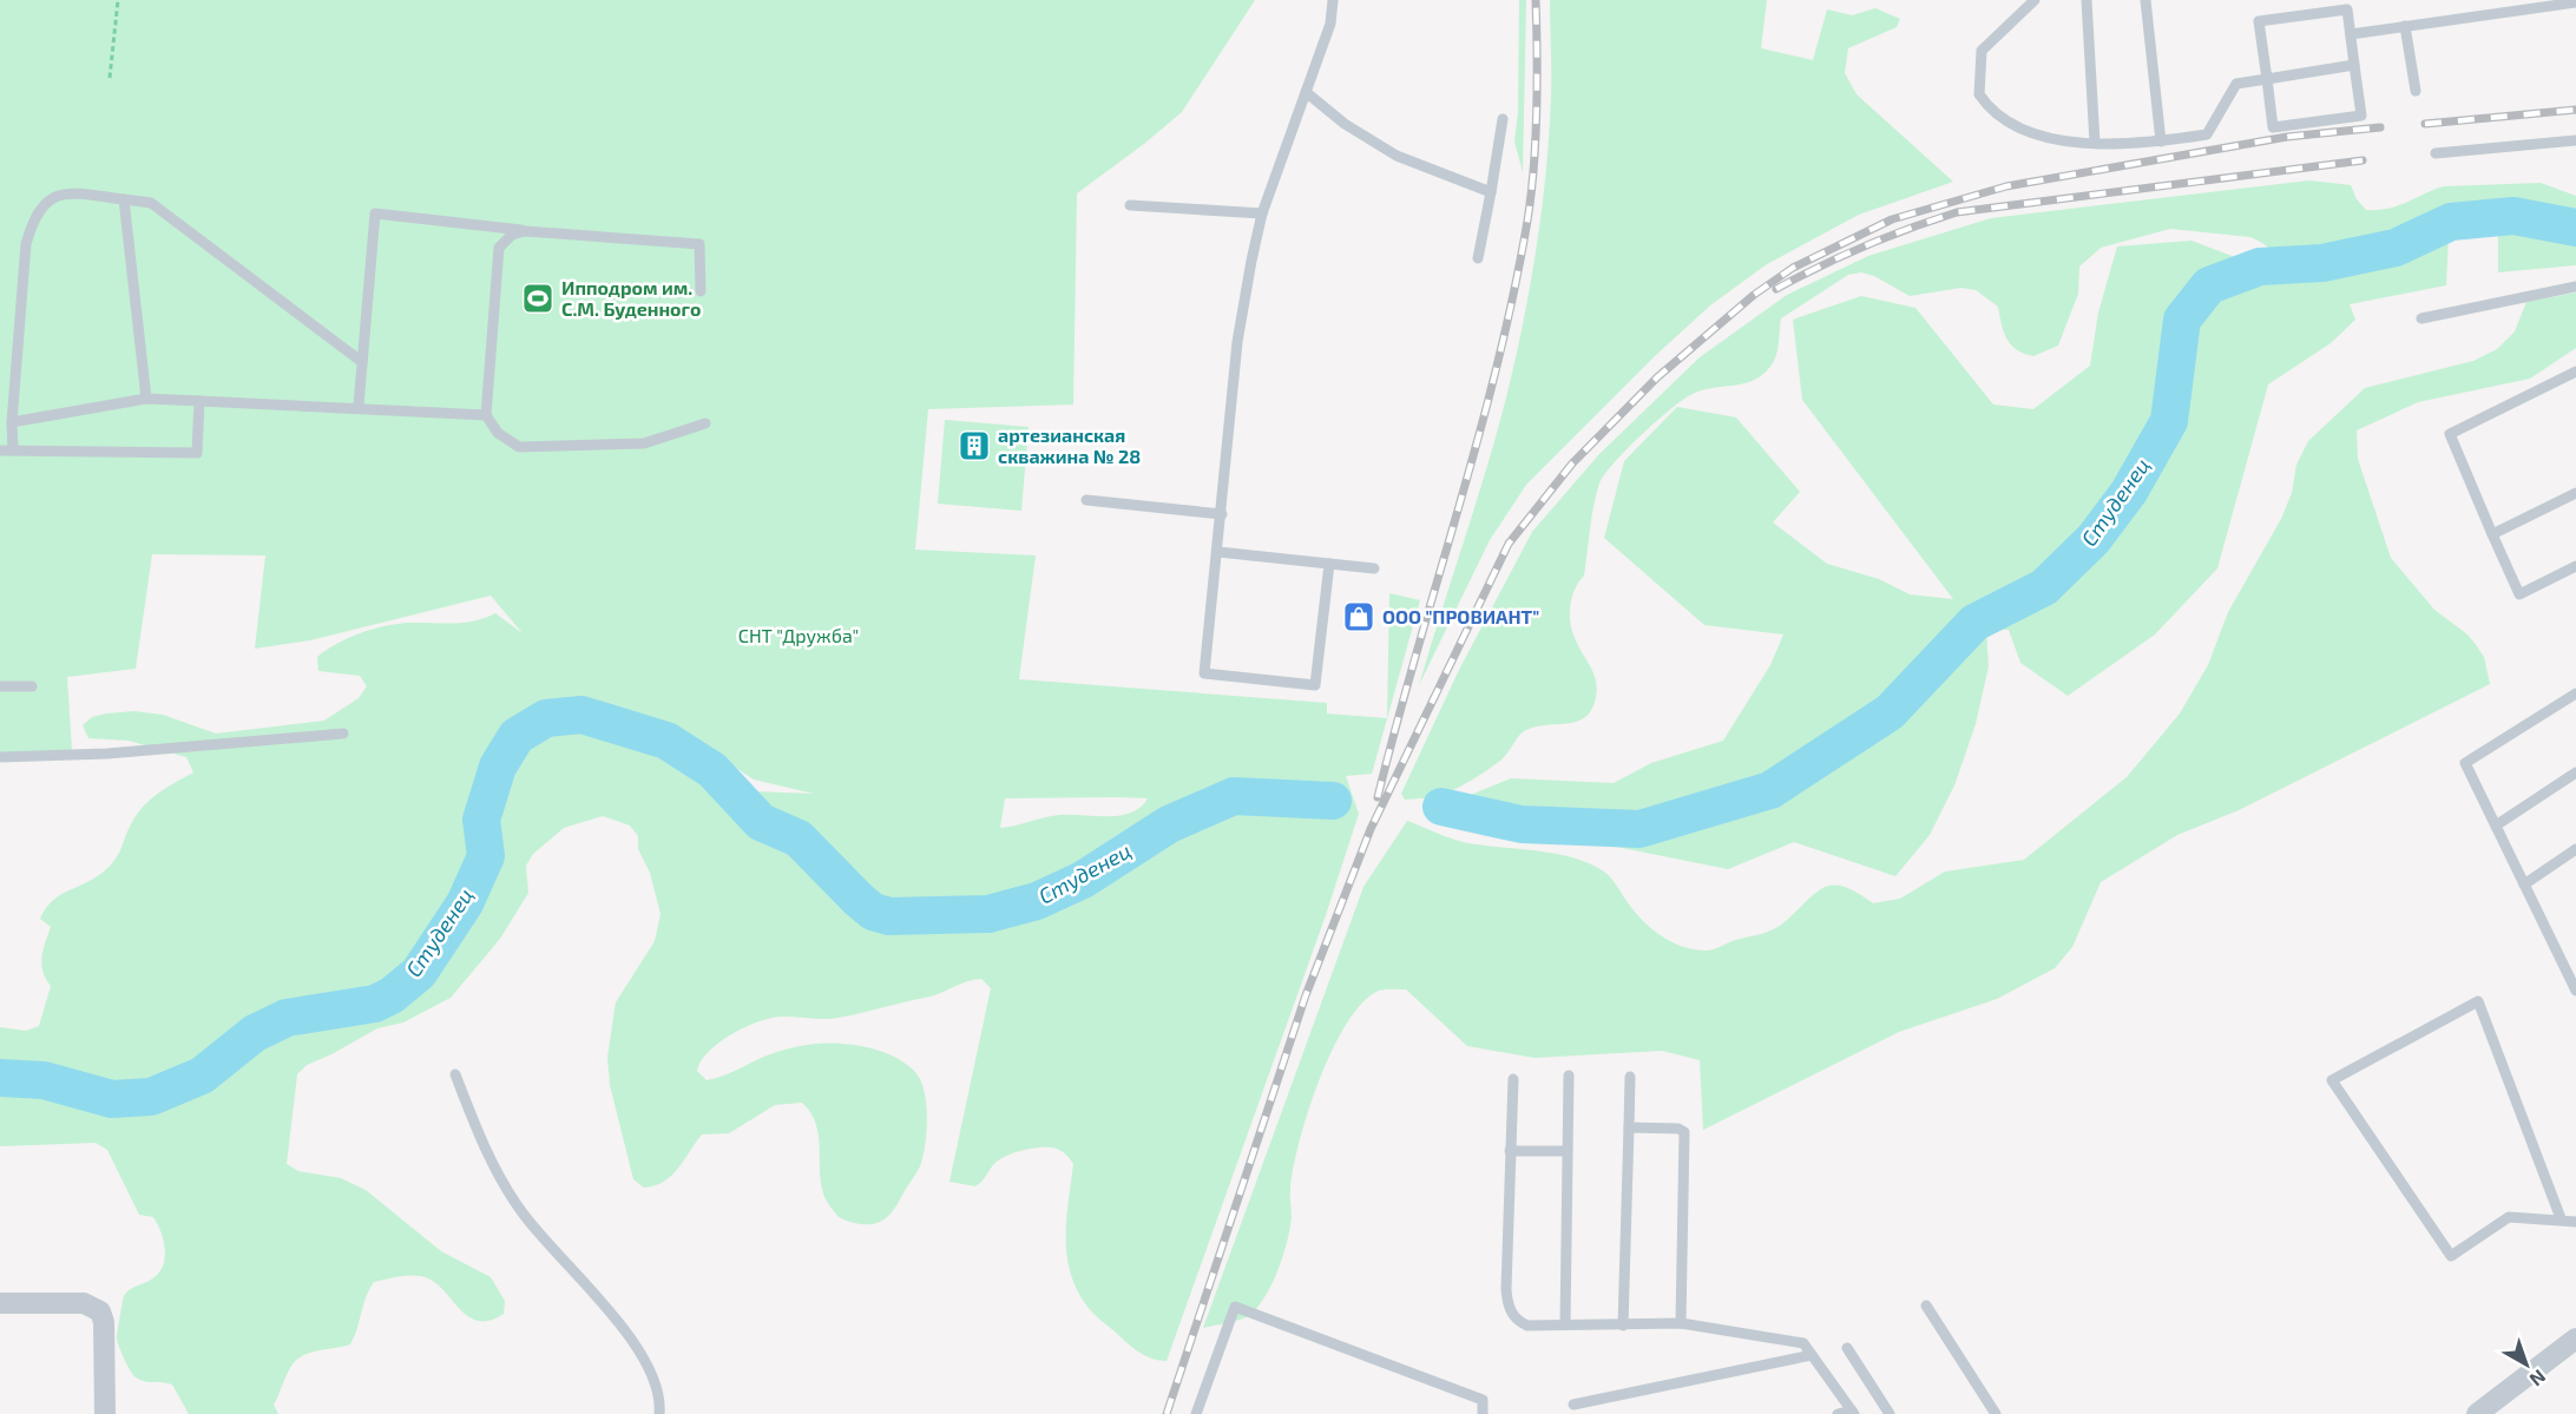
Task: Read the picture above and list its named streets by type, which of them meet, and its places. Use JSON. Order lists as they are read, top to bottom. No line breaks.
{"water":["Студенец"],"parks":["СНТ \"Дружба\""],"places":{"sports":["Ипподром им. С.М. Буденного"],"building":["артезианская скважина № 28"],"shop":["ООО \"ПРОВИАНТ\""]},"north":"bottom right"}
